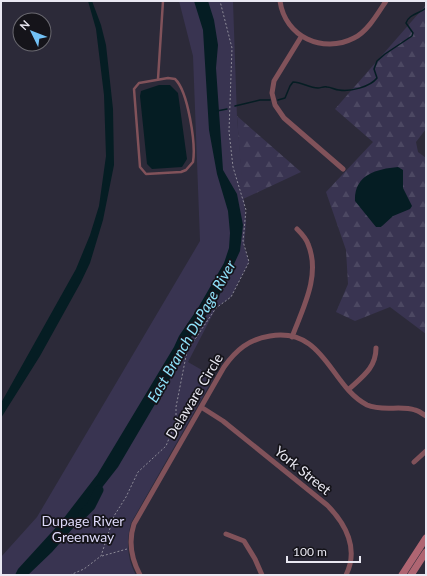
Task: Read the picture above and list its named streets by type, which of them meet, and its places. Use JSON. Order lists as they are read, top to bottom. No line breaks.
{"streets":{"street":["Delaware Circle","York Street"]},"crossings":[["Delaware Circle","York Street"]],"water":["East Branch DuPage River"],"parks":["Dupage River Greenway"],"scale_bar":"100 m","north":"top left"}
